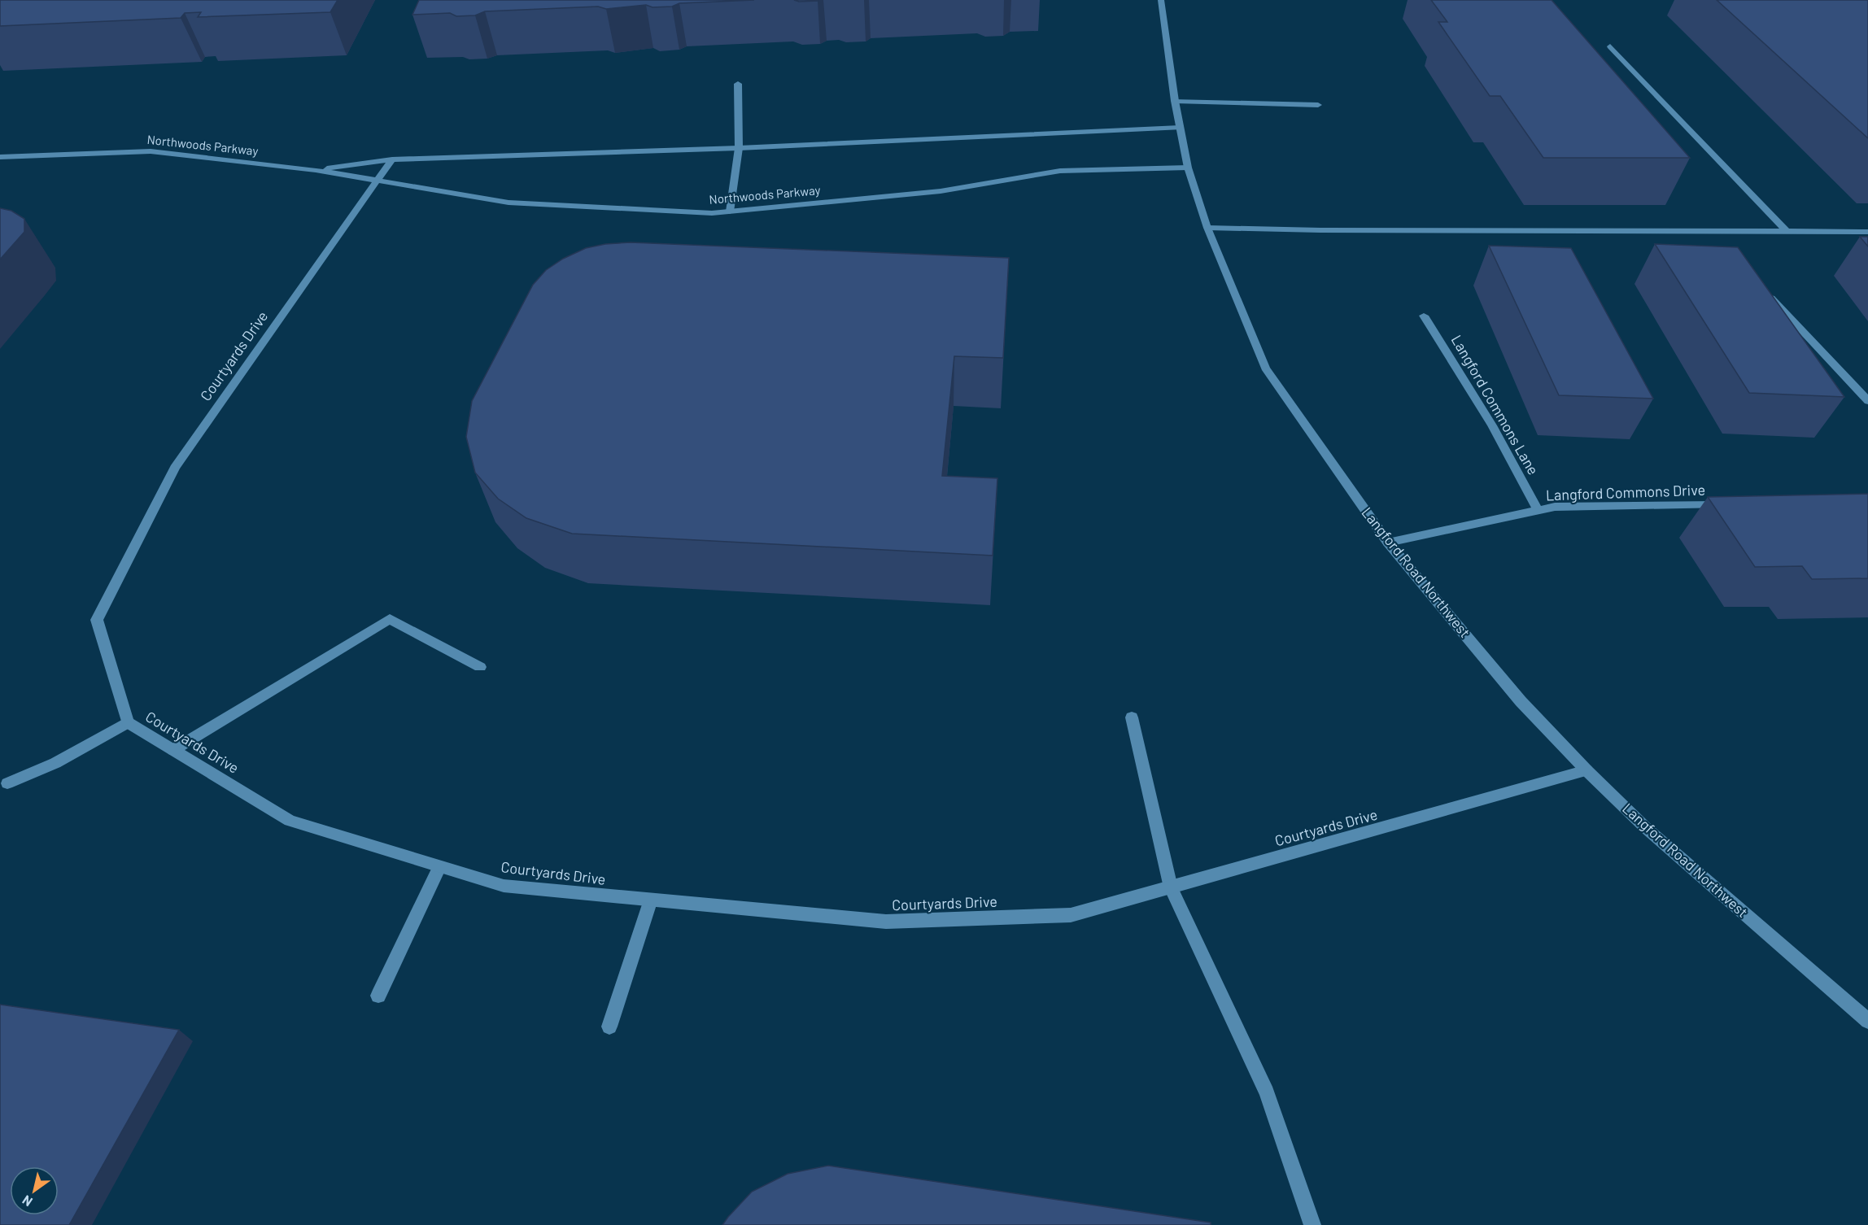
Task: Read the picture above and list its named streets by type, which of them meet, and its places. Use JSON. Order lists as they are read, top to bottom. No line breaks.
{"streets":{"street":["Northwoods Parkway","Courtyards Drive","Langford Commons Lane","Langford Commons Drive","Langford Road Northwest"]},"crossings":[["Northwoods Parkway","Courtyards Drive"],["Northwoods Parkway","Langford Road Northwest"],["Courtyards Drive","Langford Road Northwest"],["Langford Commons Lane","Langford Commons Drive"],["Langford Commons Drive","Langford Road Northwest"]],"north":"bottom left"}
